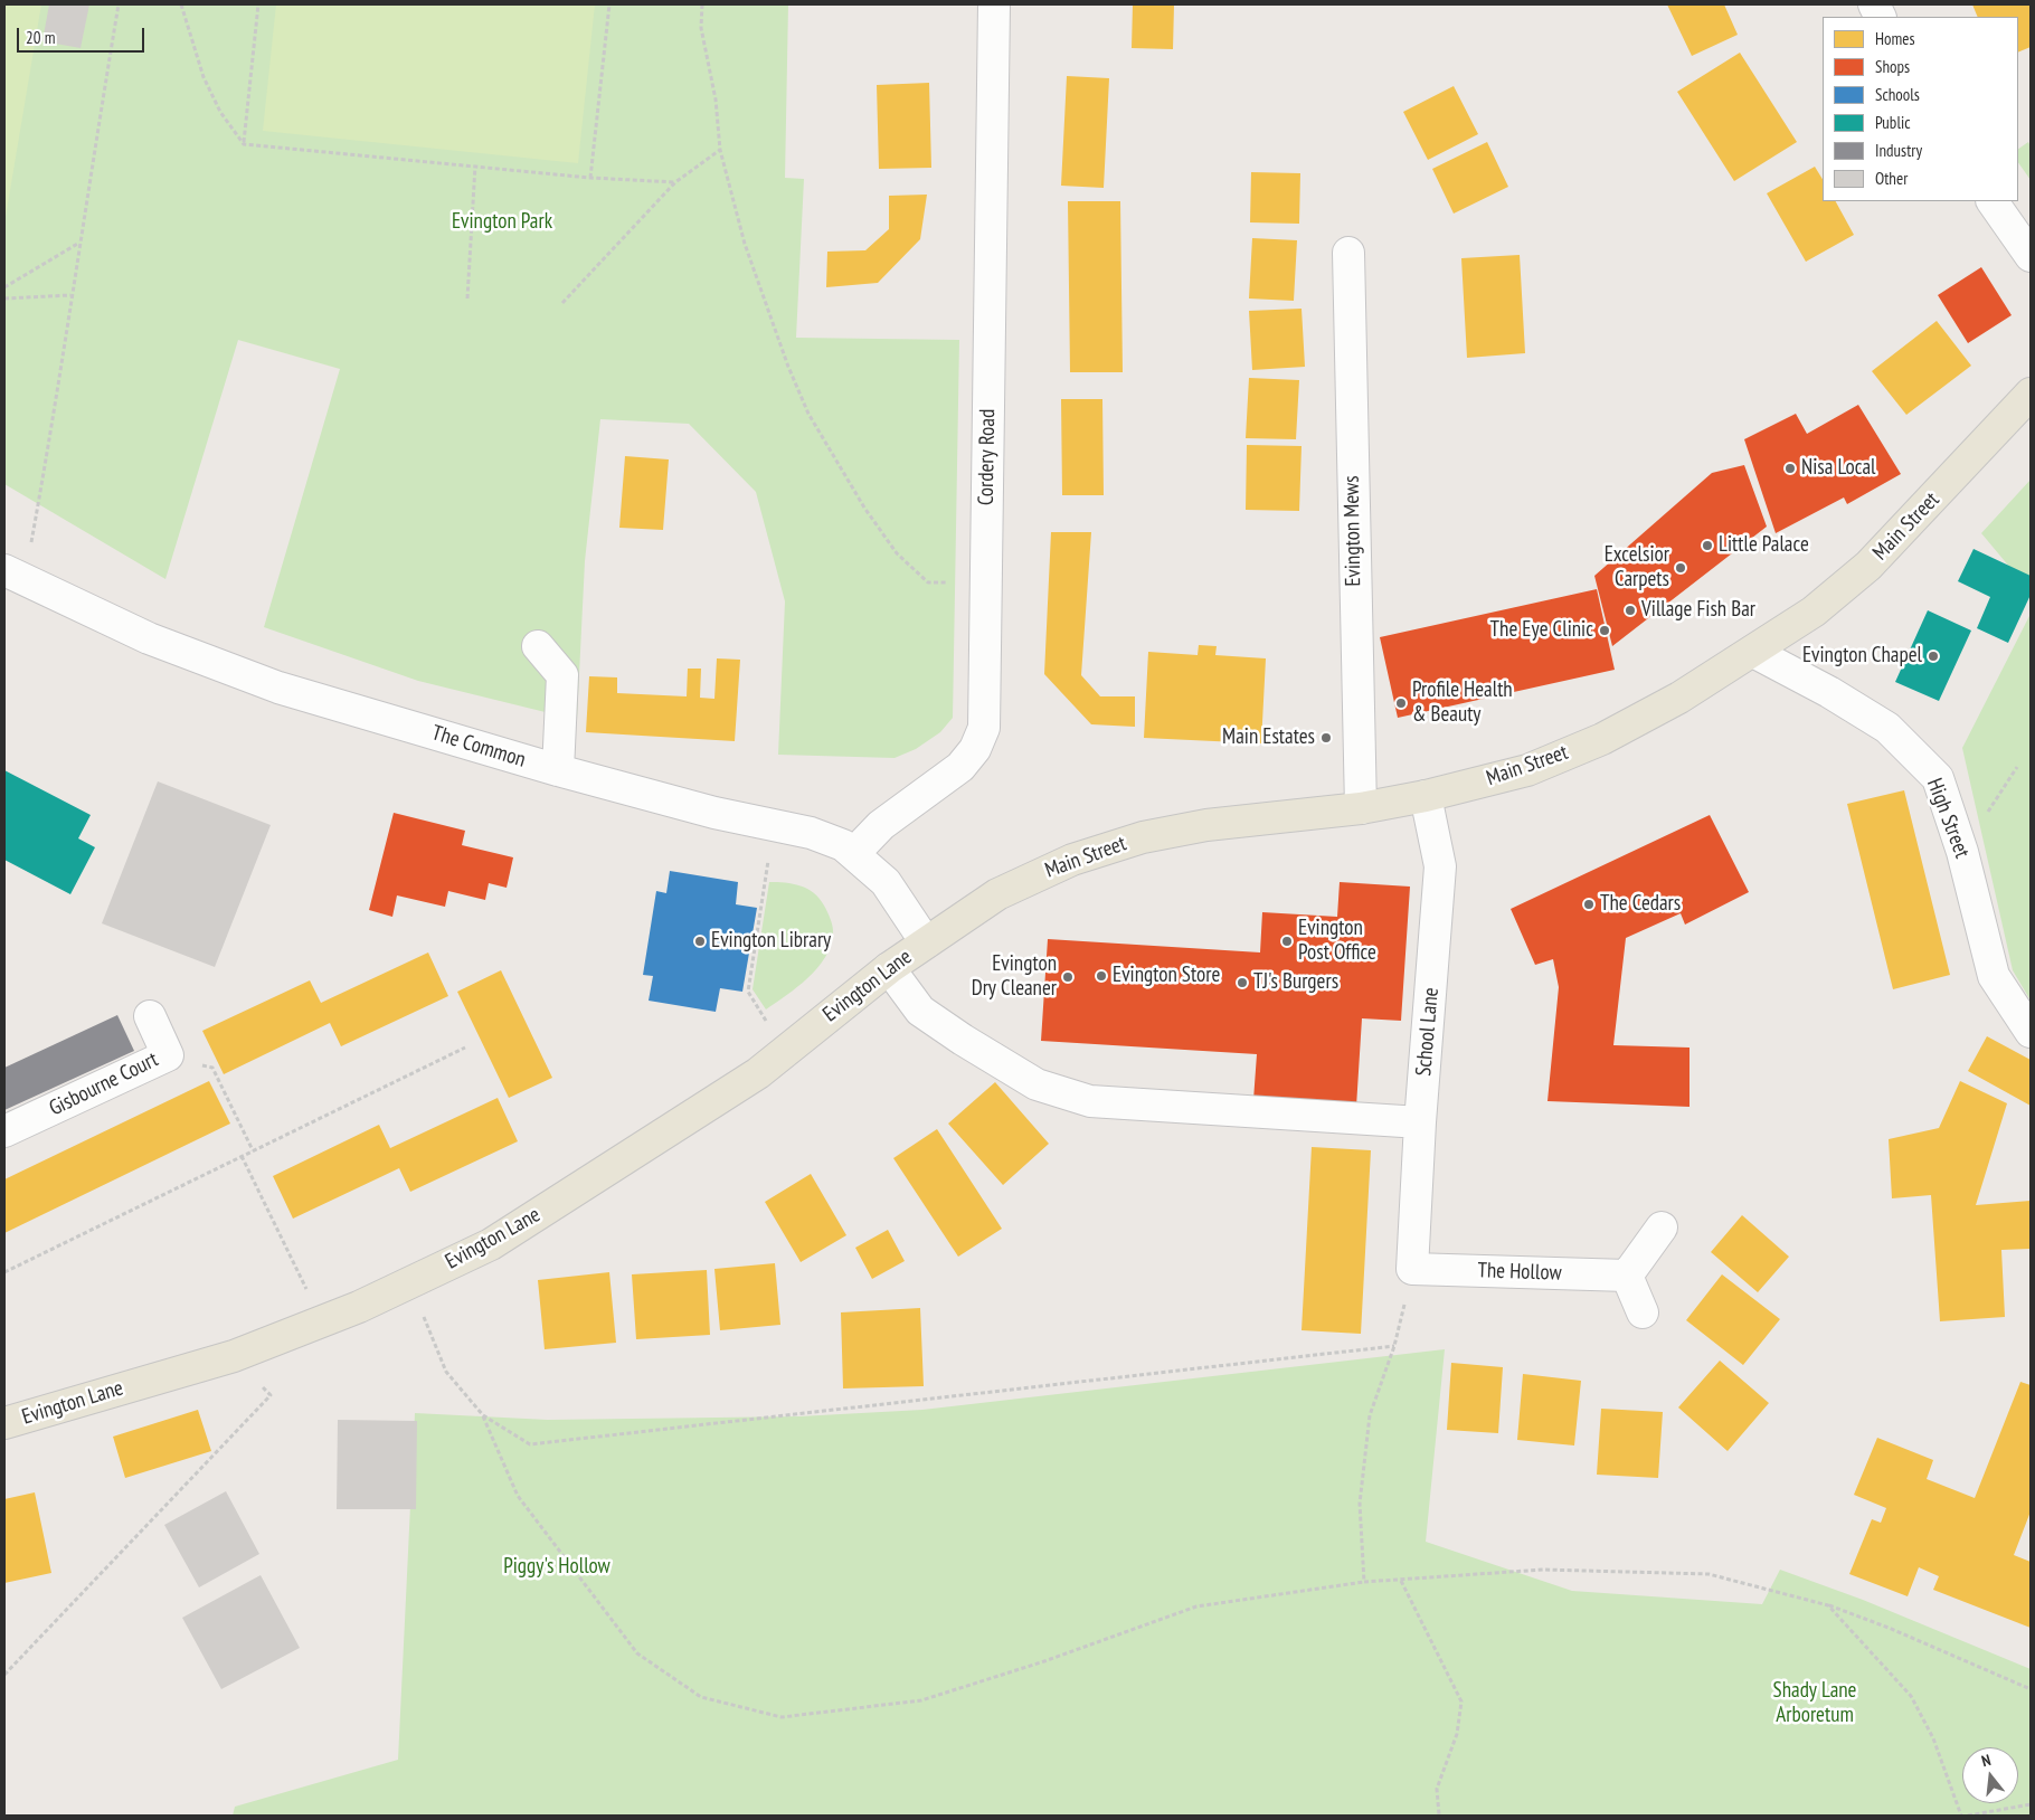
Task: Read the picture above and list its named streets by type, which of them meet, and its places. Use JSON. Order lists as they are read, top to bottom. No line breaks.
{"streets":{"main road":["Main Street","Evington Lane"],"street":["Cordery Road","Evington Mews","The Common","High Street","School Lane","Gisbourne Court","The Hollow"]},"crossings":[["Cordery Road","The Common"],["Main Street","Evington Mews"],["Main Street","The Common"],["Main Street","High Street"],["Main Street","Evington Lane"],["Main Street","School Lane"],["The Common","Evington Lane"],["School Lane","The Hollow"]],"parks":["Evington Park","Piggy's Hollow","Shady Lane Arboretum"],"places":["Nisa Local","Little Palace","Excelsior Carpets","Village Fish Bar","The Eye Clinic","Evington Chapel","Profile Health & Beauty","Main Estates","The Cedars","Evington Library","Evington Post Office","Evington Store","Evington Dry Cleaner","TJ's Burgers"],"legend":["Homes","Shops","Schools","Public","Industry","Other"],"scale_bar":"20 m","north":"top"}
